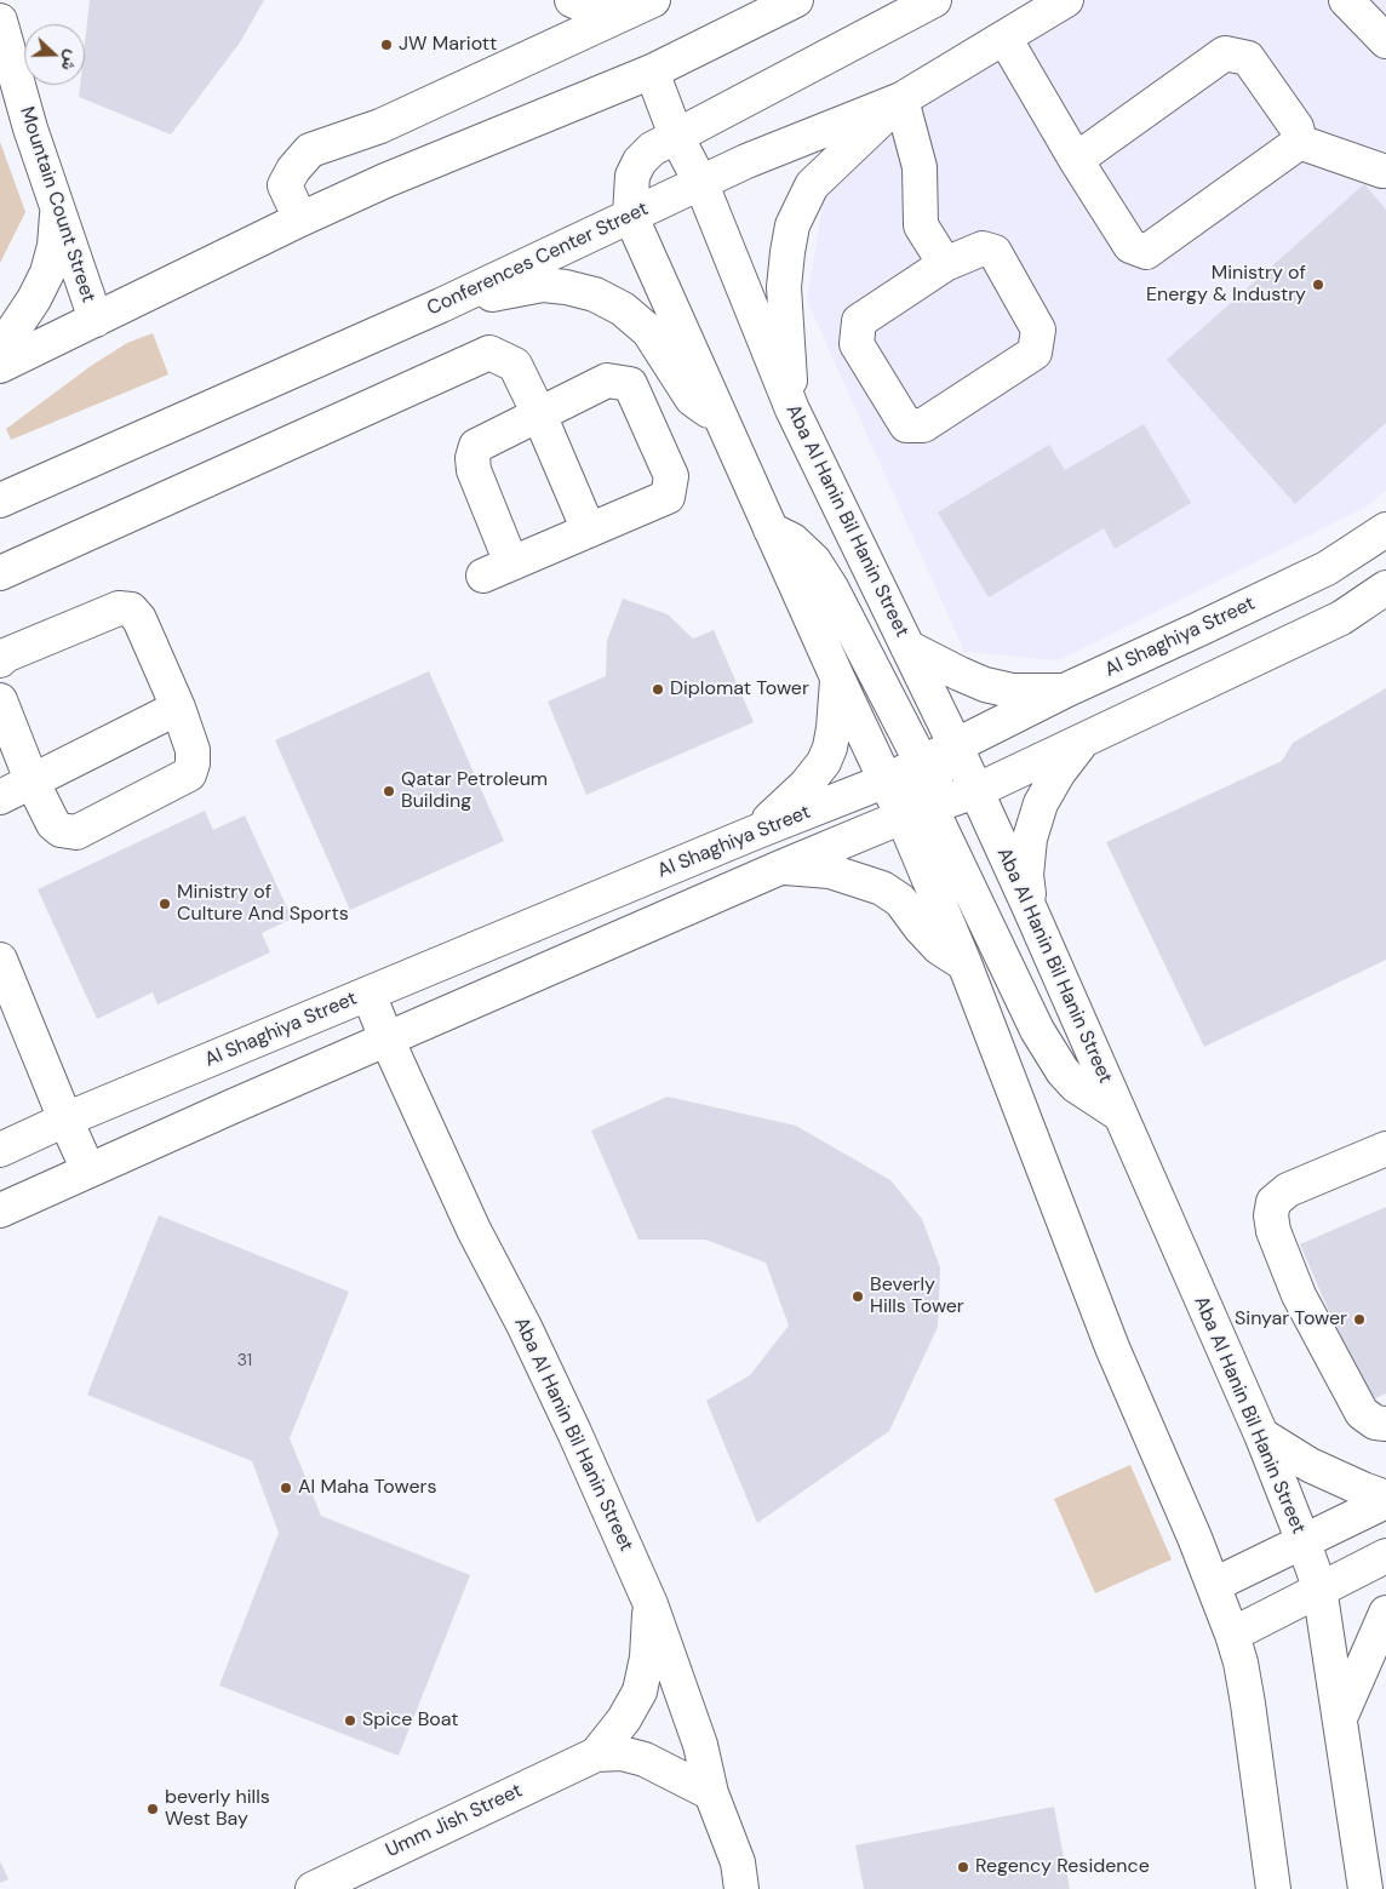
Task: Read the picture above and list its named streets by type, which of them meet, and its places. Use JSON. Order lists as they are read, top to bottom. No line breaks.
{"streets":{"street":["Mountain Count Street","Conferences Center Street","Aba Al Hanin Bil Hanin Street","Al Shaghiya Street","Umm Jish Street"]},"crossings":[["Conferences Center Street","Aba Al Hanin Bil Hanin Street"],["Aba Al Hanin Bil Hanin Street","Al Shaghiya Street"],["Aba Al Hanin Bil Hanin Street","Umm Jish Street"]],"places":["JW Mariott","Ministry of Energy & Industry","Diplomat Tower","Qatar Petroleum Building","Ministry of Culture And Sports","Beverly Hills Tower","Sinyar Tower","Al Maha Towers","Spice Boat","beverly hills West Bay","Regency Residence"],"house_numbers":["31"],"north":"right"}
